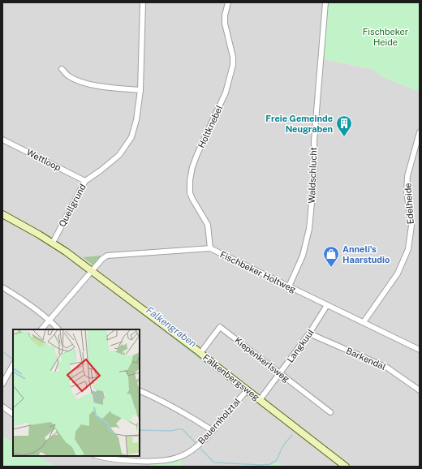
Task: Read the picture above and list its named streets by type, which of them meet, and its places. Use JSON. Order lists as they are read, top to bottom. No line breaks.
{"streets":{"street":["Holtknebel","Wettloop","Waldschlucht","Edelheide","Quellgrund","Fischbeker Holtweg","Langkuul","Barkendal","Kiepenkerlsweg","Falkenbergsweg","Bauernholztal"]},"crossings":[["Holtknebel","Fischbeker Holtweg"],["Wettloop","Quellgrund"],["Waldschlucht","Fischbeker Holtweg"],["Edelheide","Fischbeker Holtweg"],["Quellgrund","Falkenbergsweg"],["Fischbeker Holtweg","Langkuul"],["Fischbeker Holtweg","Falkenbergsweg"],["Langkuul","Barkendal"],["Langkuul","Kiepenkerlsweg"],["Langkuul","Falkenbergsweg"],["Kiepenkerlsweg","Falkenbergsweg"],["Falkenbergsweg","Bauernholztal"]],"water":["Falkengraben"],"parks":["Fischbeker Heide"],"places":{"building":["Freie Gemeinde Neugraben"],"shop":["Anneli's Haarstudio"]}}
